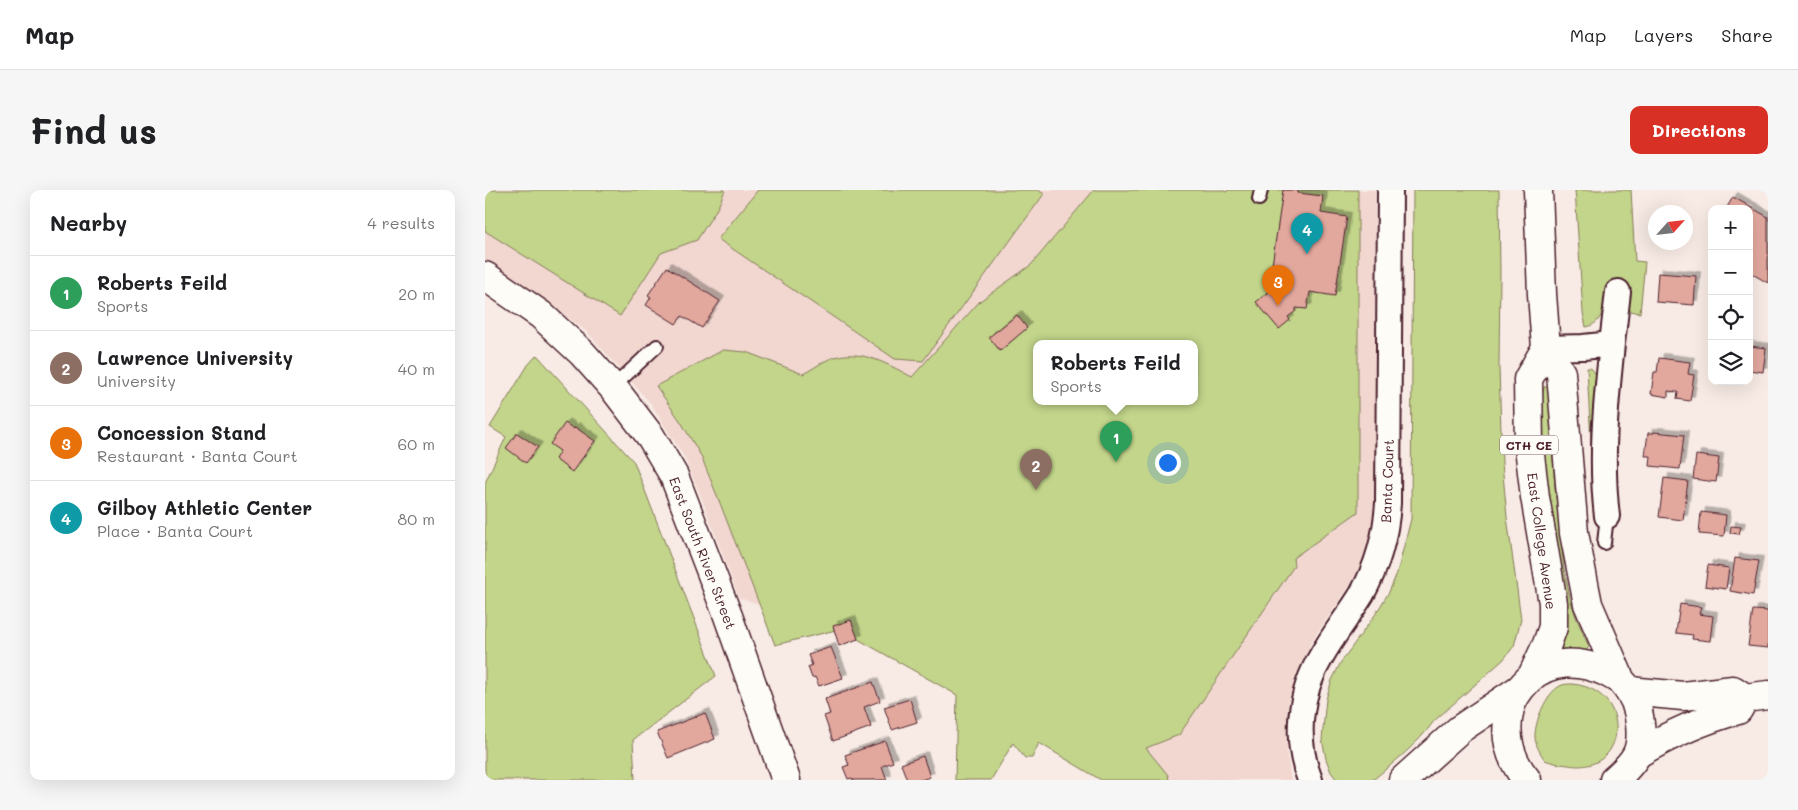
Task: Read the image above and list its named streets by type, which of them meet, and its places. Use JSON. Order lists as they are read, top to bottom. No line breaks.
{"streets":{"main road":["CTH CE","East College Avenue","East South River Street"],"street":["Banta Court"]},"crossings":[["CTH CE","East College Avenue"]],"north":"top right","page":{"header":"Map","nav":["Map","Layers","Share"],"buttons":"Directions","title":"Find us","heading":["Nearby","4 results"],"map_buttons":["+","−"],"pins":["4","3","1","2"],"list":[{"mark":"1","name":"Roberts Feild","note":"Sports","value":"20 m"},{"mark":"2","name":"Lawrence University","note":"University","value":"40 m"},{"mark":"3","name":"Concession Stand","note":"Restaurant · Banta Court","value":"60 m"},{"mark":"4","name":"Gilboy Athletic Center","note":"Place · Banta Court","value":"80 m"}],"popup":["Roberts Feild","Sports"]}}
